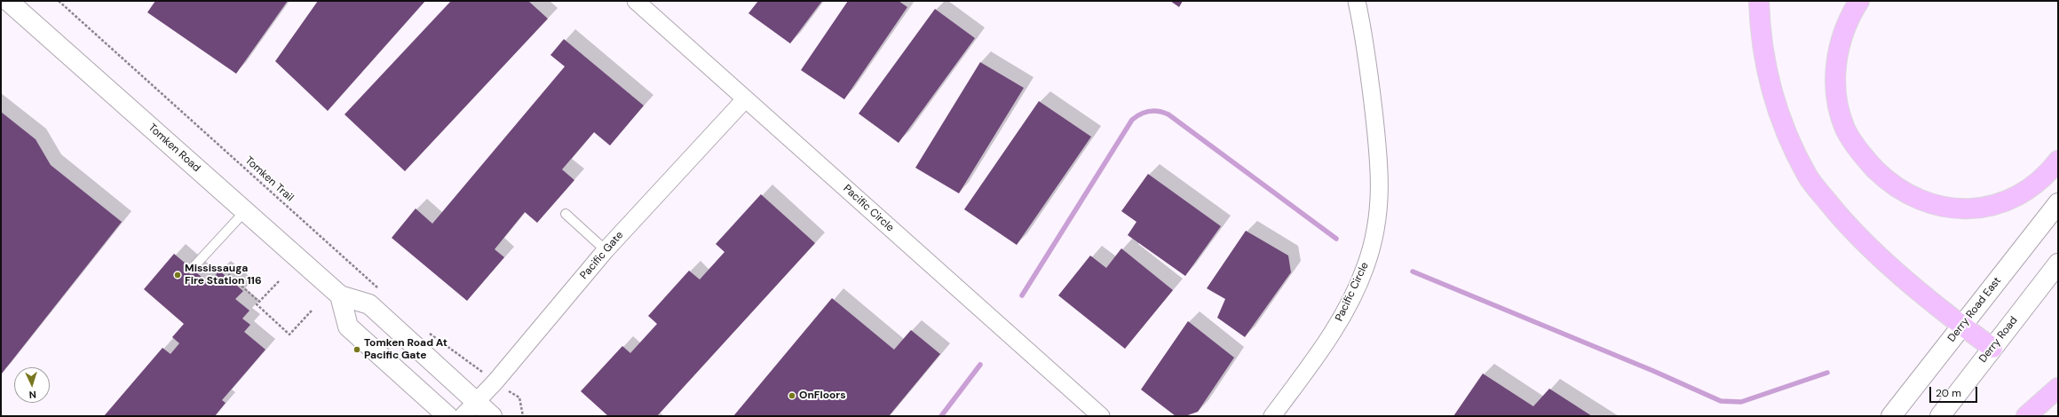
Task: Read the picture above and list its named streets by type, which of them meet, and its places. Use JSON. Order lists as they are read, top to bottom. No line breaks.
{"streets":{"main road":["Tomken Road","Derry Road East","Derry Road"],"street":["Pacific Circle","Pacific Gate"],"path":["Tomken Trail"]},"crossings":[["Tomken Road","Pacific Gate"],["Pacific Circle","Pacific Gate"]],"places":["Mississauga Fire Station 116","Tomken Road At Pacific Gate","OnFloors"],"scale_bar":"20 m","north":"bottom"}
